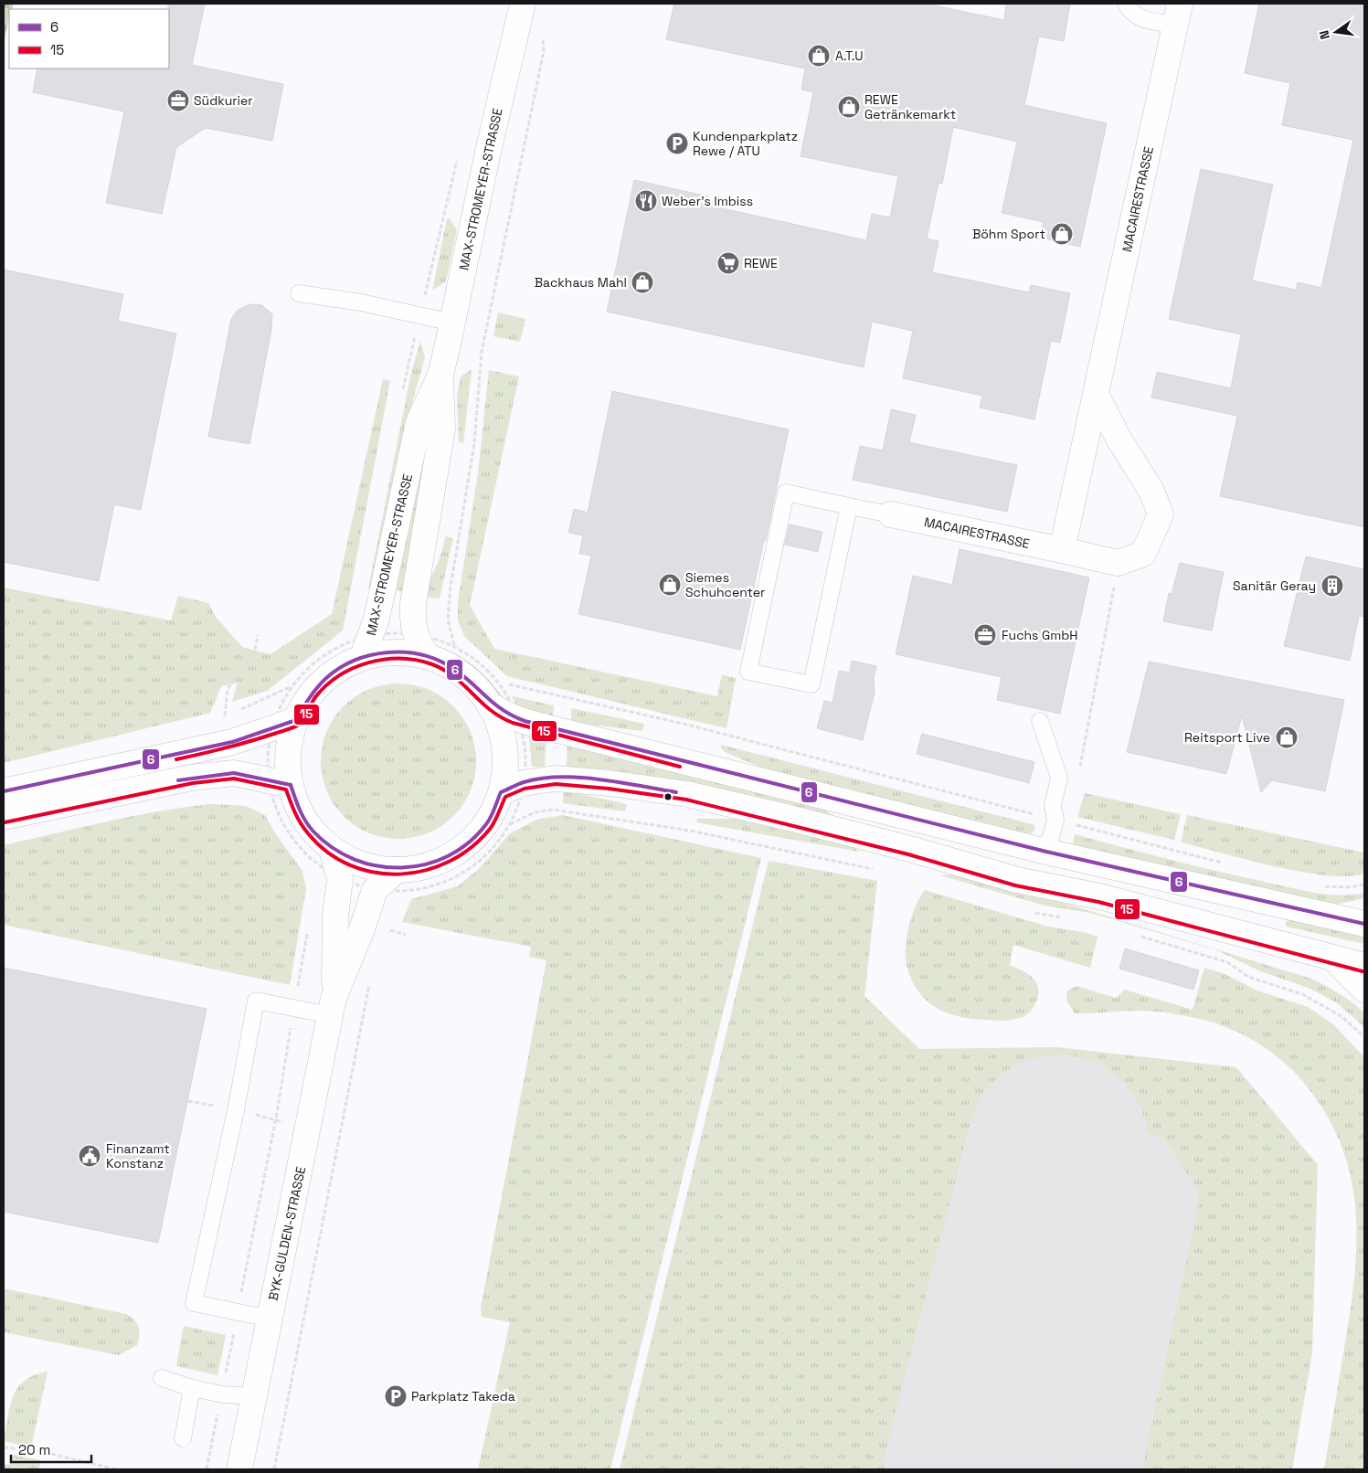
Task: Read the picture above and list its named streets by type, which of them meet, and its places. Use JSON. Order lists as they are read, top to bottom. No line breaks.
{"streets":{"street":["MAX-STROMEYER-STRASSE","MACAIRESTRASSE","BYK-GULDEN-STRASSE"]},"places":{"shop":["A.T.U","REWE Getränkemarkt","Böhm Sport","Backhaus Mahl","Siemes Schuhcenter","Reitsport Live"],"office":["Südkurier","Fuchs GmbH"],"parking":["Kundenparkplatz Rewe / ATU","Parkplatz Takeda"],"restaurant":["Weber's Imbiss"],"supermarket":["REWE"],"building":["Sanitär Geray"],"public building":["Finanzamt Konstanz"]},"lines":["transit line 6","transit line 15"],"legend":["6","15"],"scale_bar":"20 m","north":"left"}
